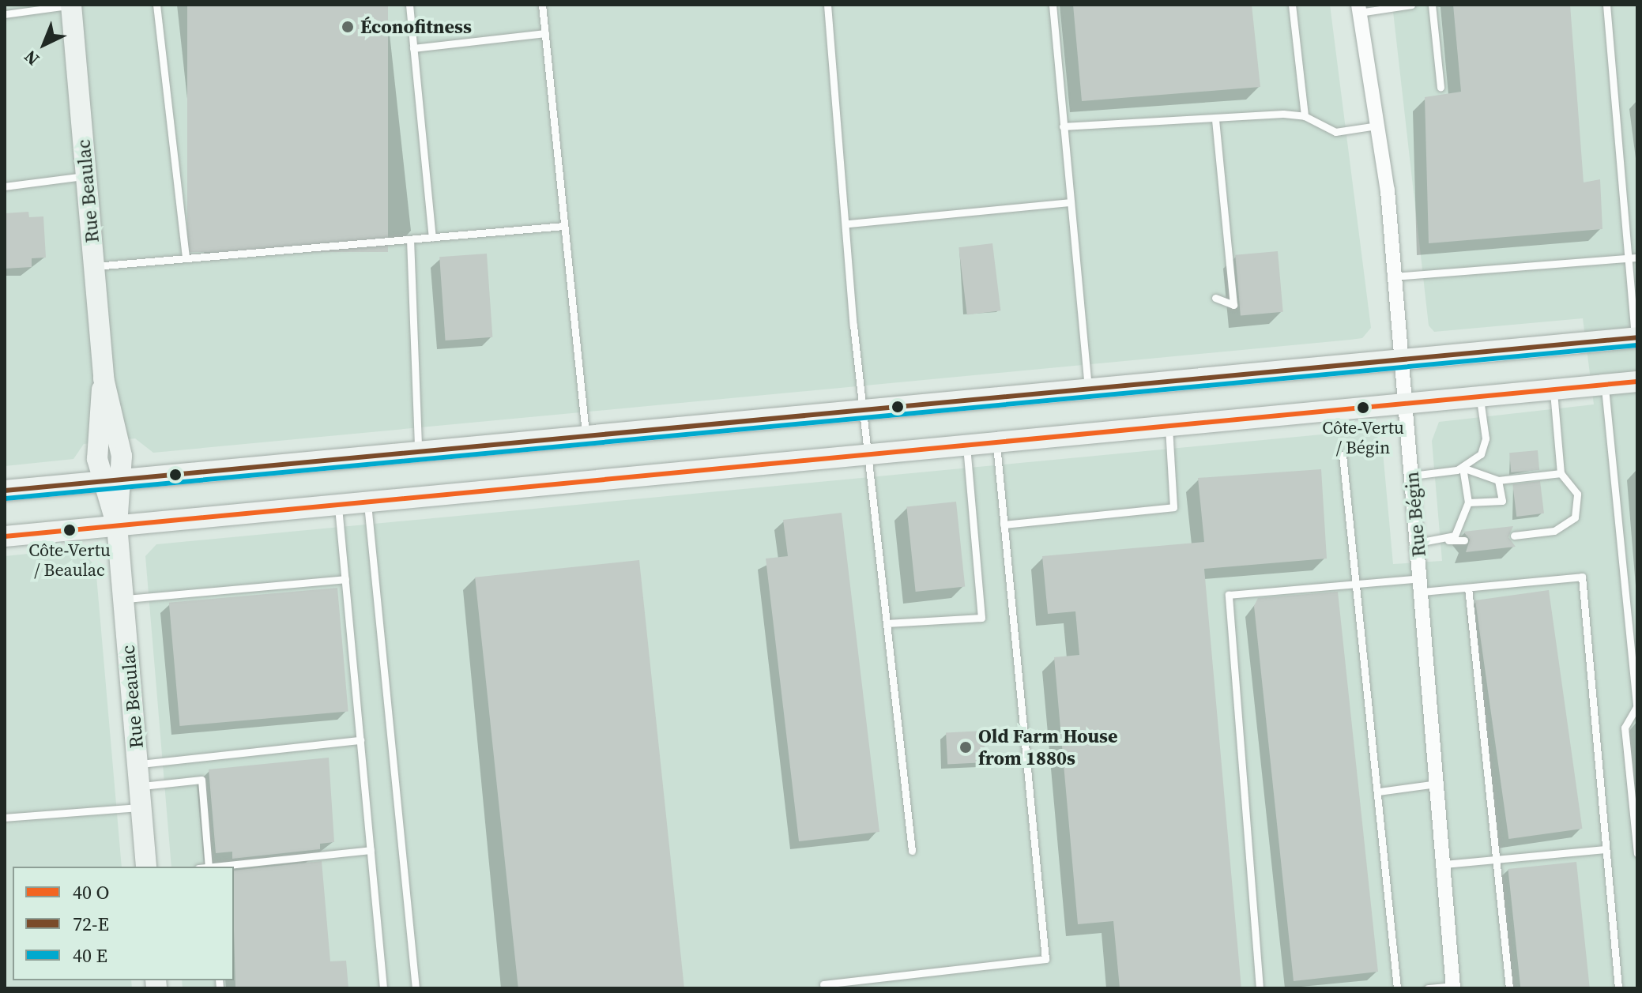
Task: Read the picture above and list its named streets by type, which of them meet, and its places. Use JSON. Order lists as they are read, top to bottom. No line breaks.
{"streets":{"main road":["Rue Beaulac"],"street":["Rue Bégin"]},"places":["Éconofitness","Côte-Vertu / Bégin","Côte-Vertu / Beaulac","Old Farm House from 1880s"],"lines":["transit line 72-E"],"legend":["40 O","72-E","40 E"],"north":"bottom left"}
